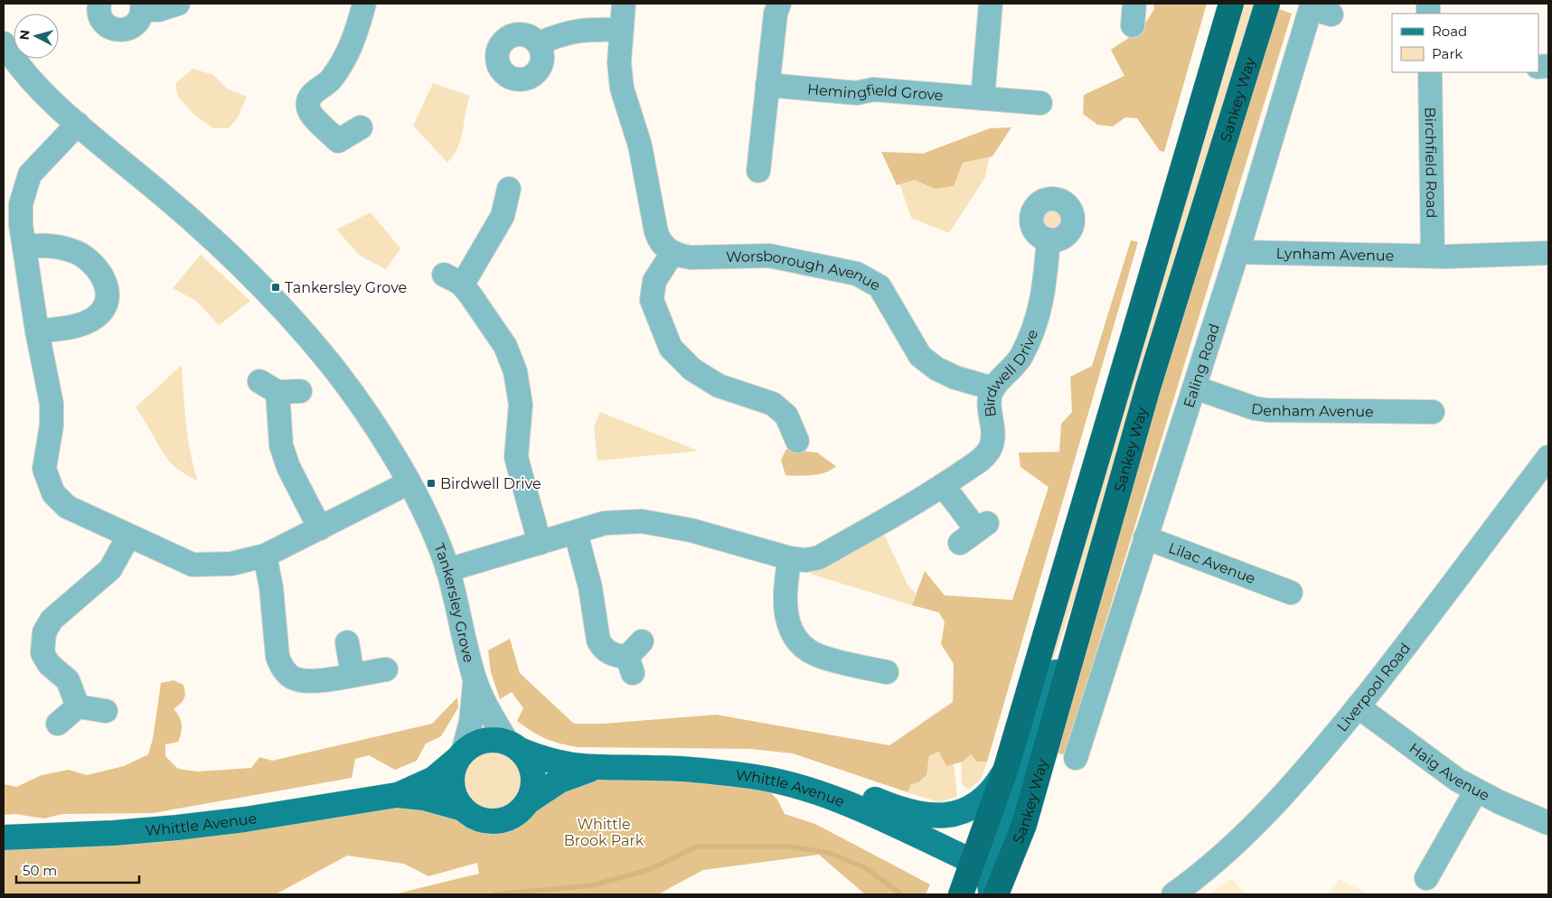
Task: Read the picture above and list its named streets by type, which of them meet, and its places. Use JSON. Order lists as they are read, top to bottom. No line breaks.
{"streets":{"highway":["Sankey Way"],"main road":["Whittle Avenue"],"street":["Hemingfield Grove","Birchfield Road","Lynham Avenue","Worsborough Avenue","Ealing Road","Birdwell Drive","Denham Avenue","Lilac Avenue","Tankersley Grove","Liverpool Road","Haig Avenue"]},"crossings":[["Sankey Way","Whittle Avenue"],["Birchfield Road","Lynham Avenue"],["Lynham Avenue","Ealing Road"],["Worsborough Avenue","Birdwell Drive"],["Ealing Road","Denham Avenue"],["Ealing Road","Lilac Avenue"],["Birdwell Drive","Tankersley Grove"],["Tankersley Grove","Whittle Avenue"],["Liverpool Road","Haig Avenue"]],"parks":["Whittle Brook Park"],"places":{"transit":["Tankersley Grove","Birdwell Drive"]},"legend":["Road","Park"],"scale_bar":"50 m","north":"left"}
